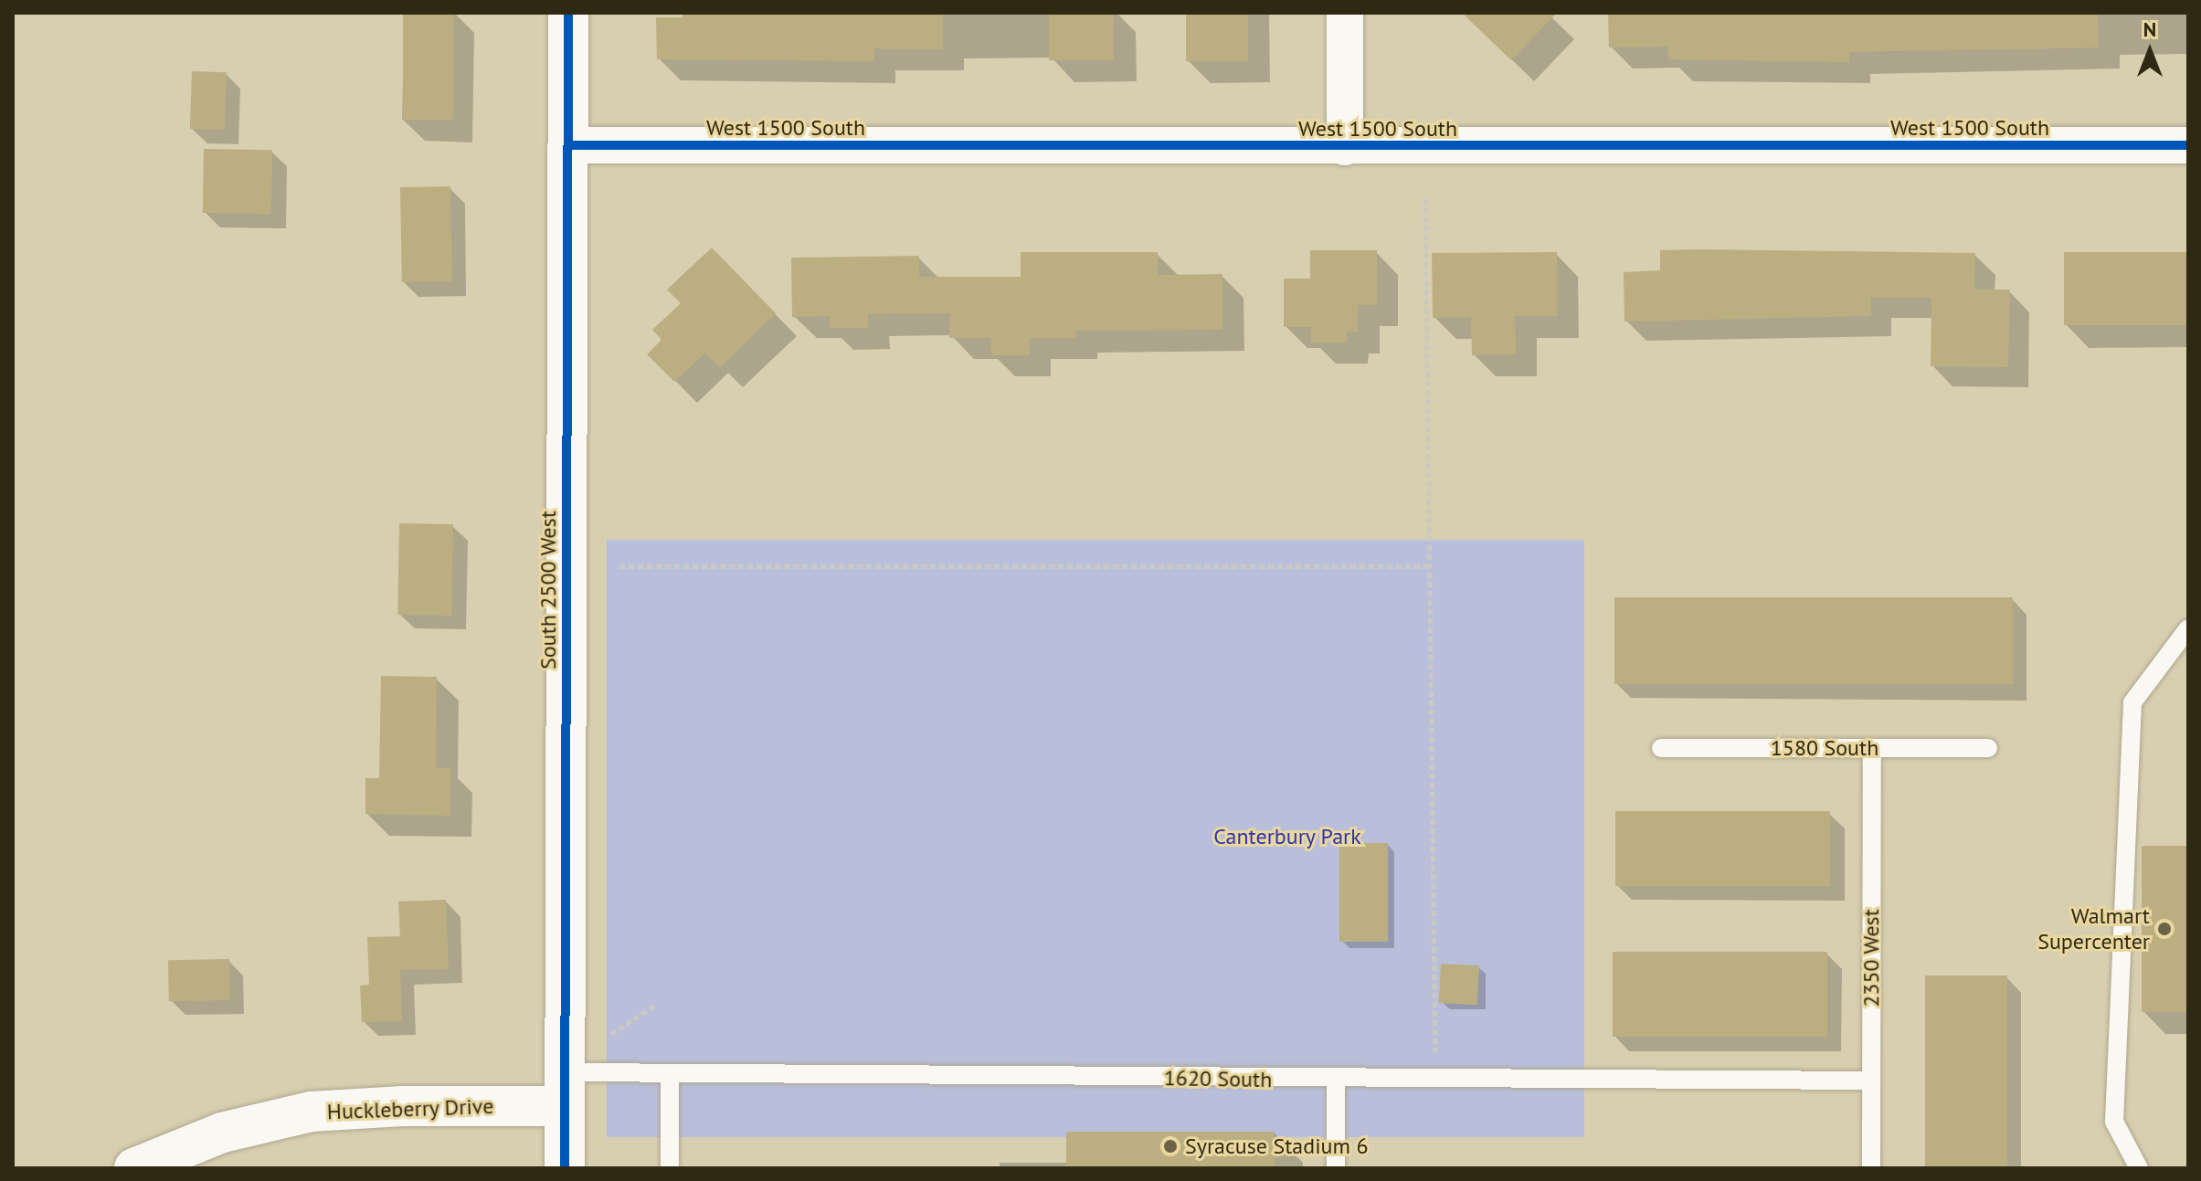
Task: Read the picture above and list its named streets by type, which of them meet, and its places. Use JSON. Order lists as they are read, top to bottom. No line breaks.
{"streets":{"street":["West 1500 South","South 2500 West","Huckleberry Drive"],"lane":["1580 South","2350 West","1620 South"]},"crossings":[["West 1500 South","South 2500 West"],["South 2500 West","1620 South"],["South 2500 West","Huckleberry Drive"],["1580 South","2350 West"],["2350 West","1620 South"],["1620 South","Huckleberry Drive"]],"parks":["Canterbury Park"],"places":["Walmart Supercenter","Syracuse Stadium 6"],"north":"top"}
